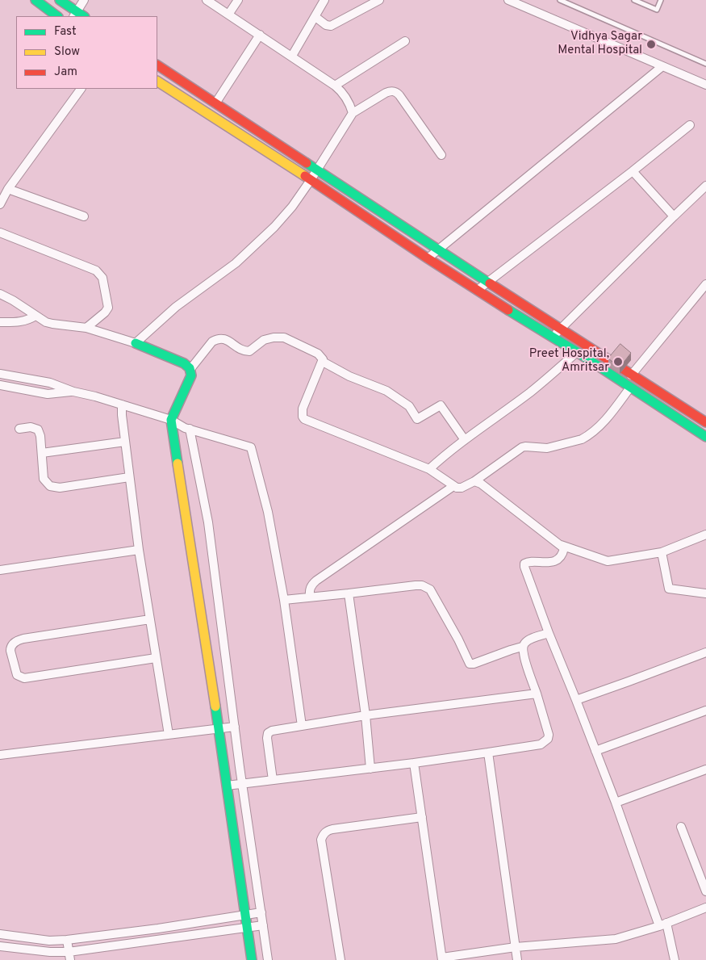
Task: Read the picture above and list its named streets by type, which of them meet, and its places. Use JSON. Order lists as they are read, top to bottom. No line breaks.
{"places":["Vidhya Sagar Mental Hospital","Preet Hospital, Amritsar"],"legend":["Fast","Slow","Jam"]}
